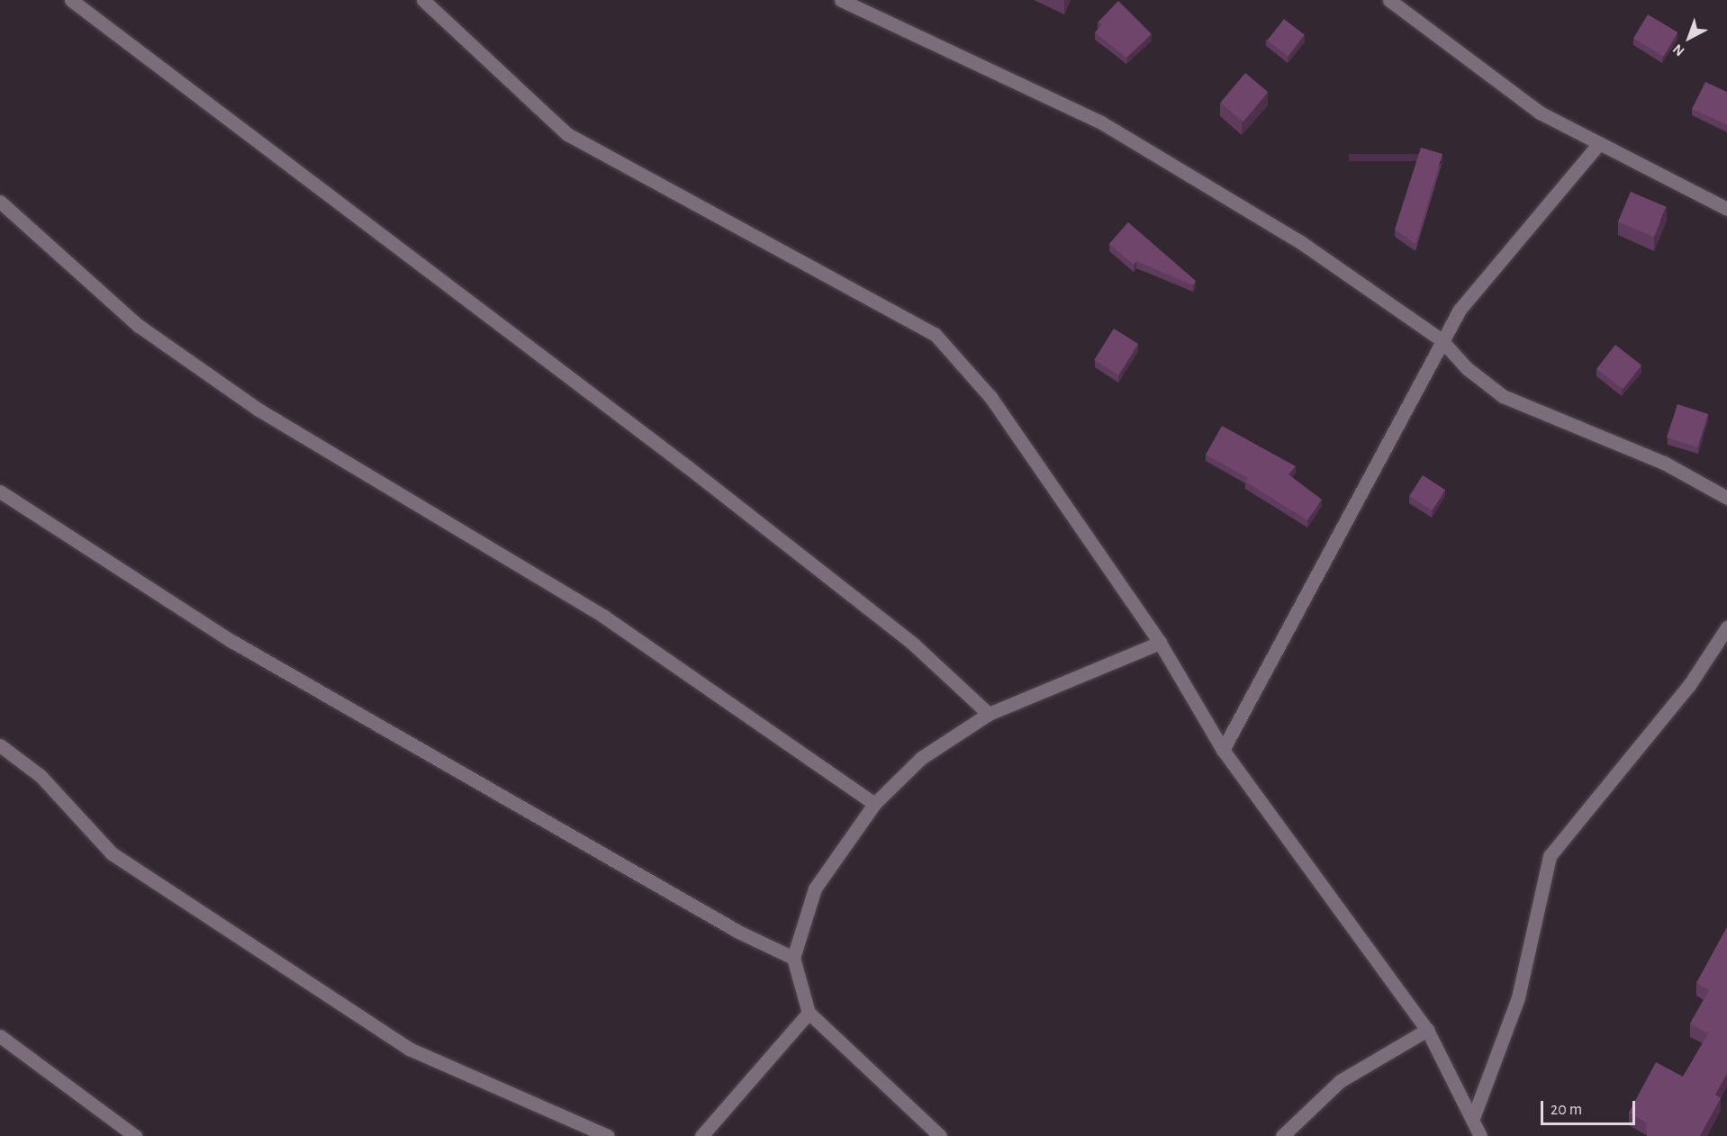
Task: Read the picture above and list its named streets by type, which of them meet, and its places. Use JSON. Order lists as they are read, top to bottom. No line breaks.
{"scale_bar":"20 m","north":"bottom left"}
